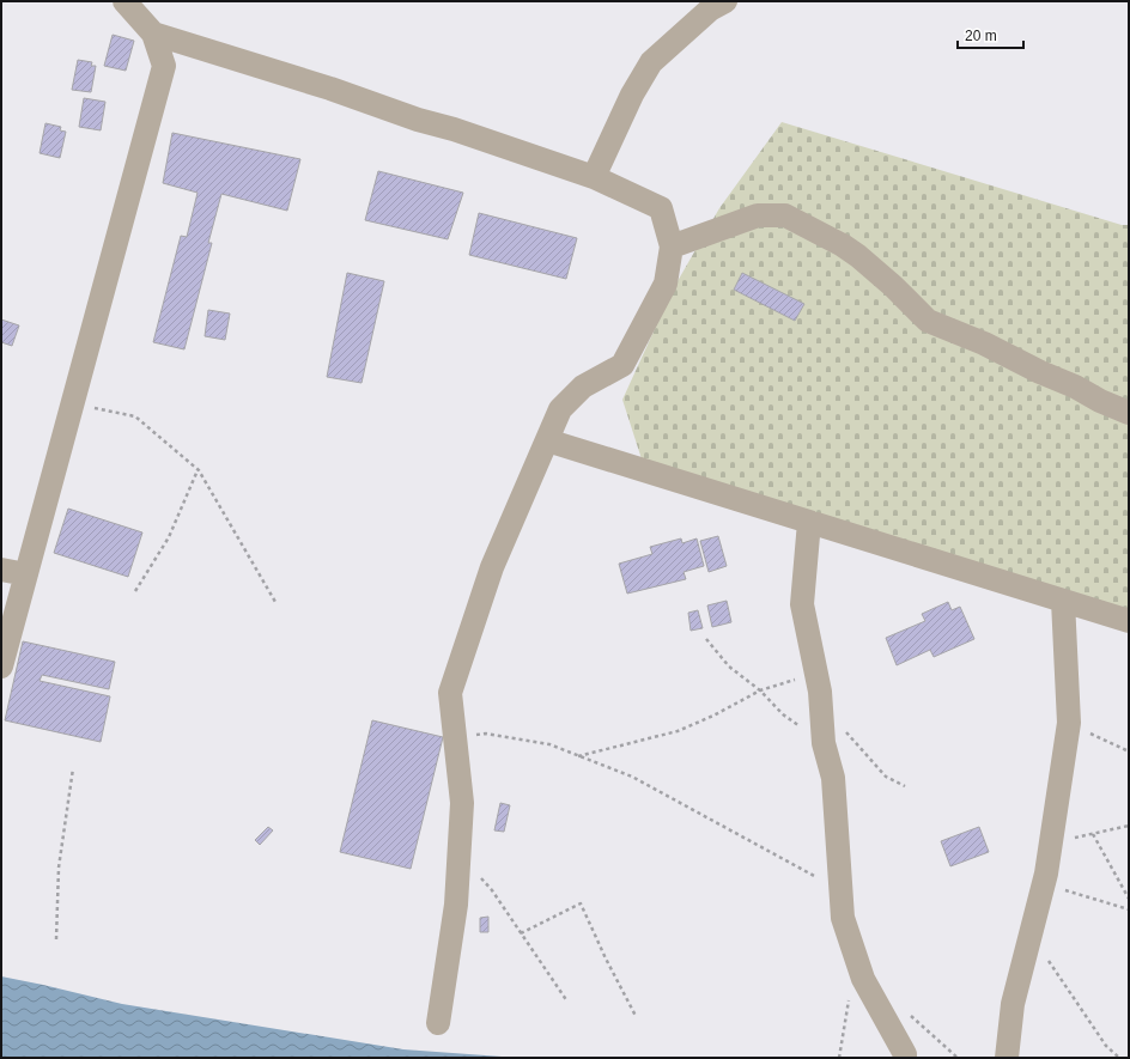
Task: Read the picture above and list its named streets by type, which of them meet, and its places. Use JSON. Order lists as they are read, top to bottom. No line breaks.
{"scale_bar":"20 m"}
